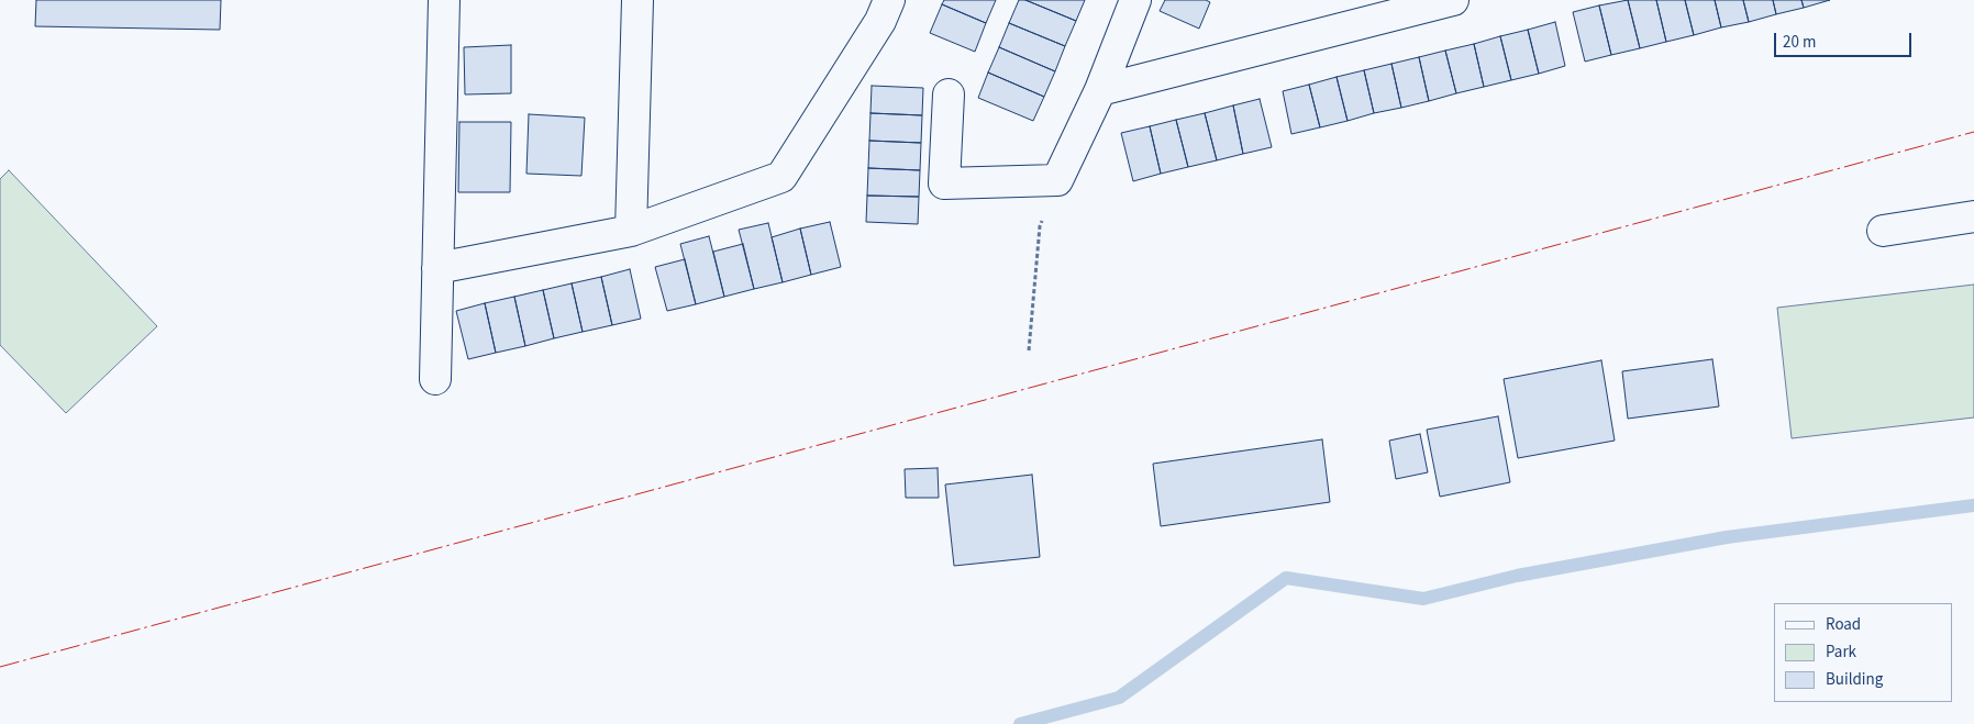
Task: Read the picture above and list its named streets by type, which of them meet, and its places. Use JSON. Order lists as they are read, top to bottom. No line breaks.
{"legend":["Road","Park","Building"],"scale_bar":"20 m"}
